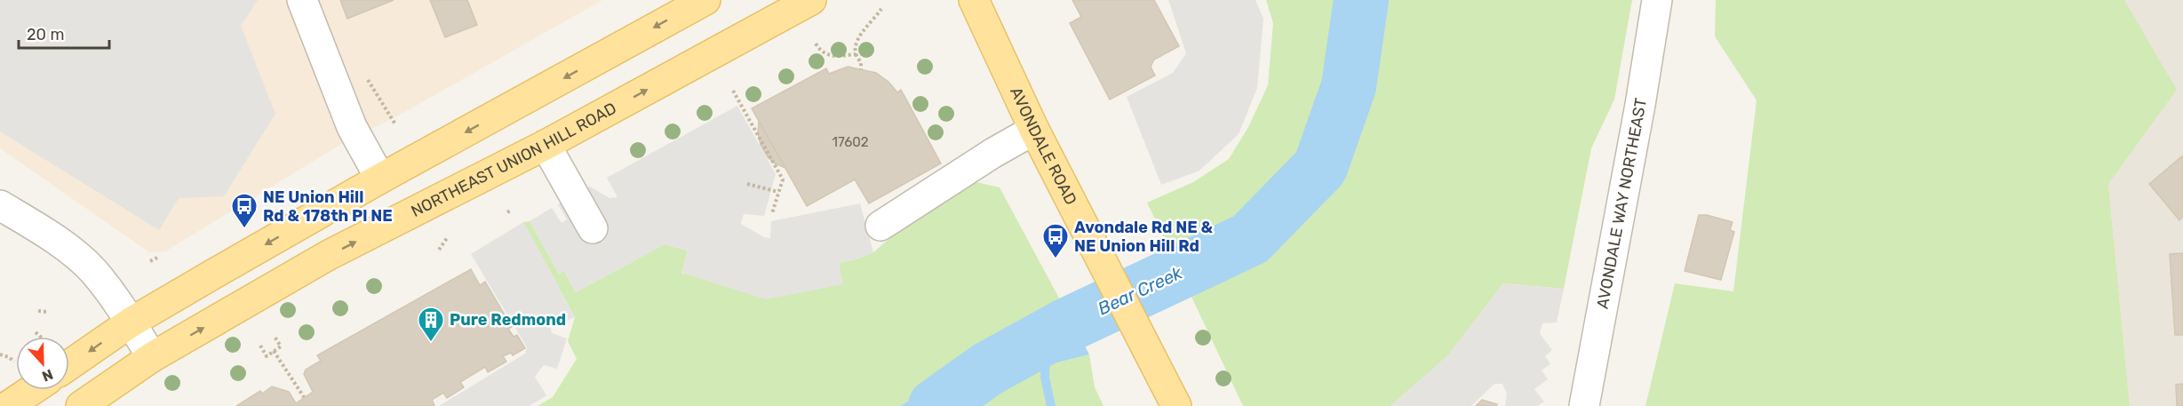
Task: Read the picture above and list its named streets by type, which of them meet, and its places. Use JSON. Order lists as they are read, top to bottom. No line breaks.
{"streets":{"main road":["AVONDALE ROAD","NORTHEAST UNION HILL ROAD"],"street":["AVONDALE WAY NORTHEAST"]},"water":["Bear Creek"],"places":{"bus stop":["NE Union Hill Rd & 178th Pl NE","Avondale Rd NE & NE Union Hill Rd"],"building":["Pure Redmond"]},"house_numbers":["17602"],"scale_bar":"20 m","north":"bottom"}
